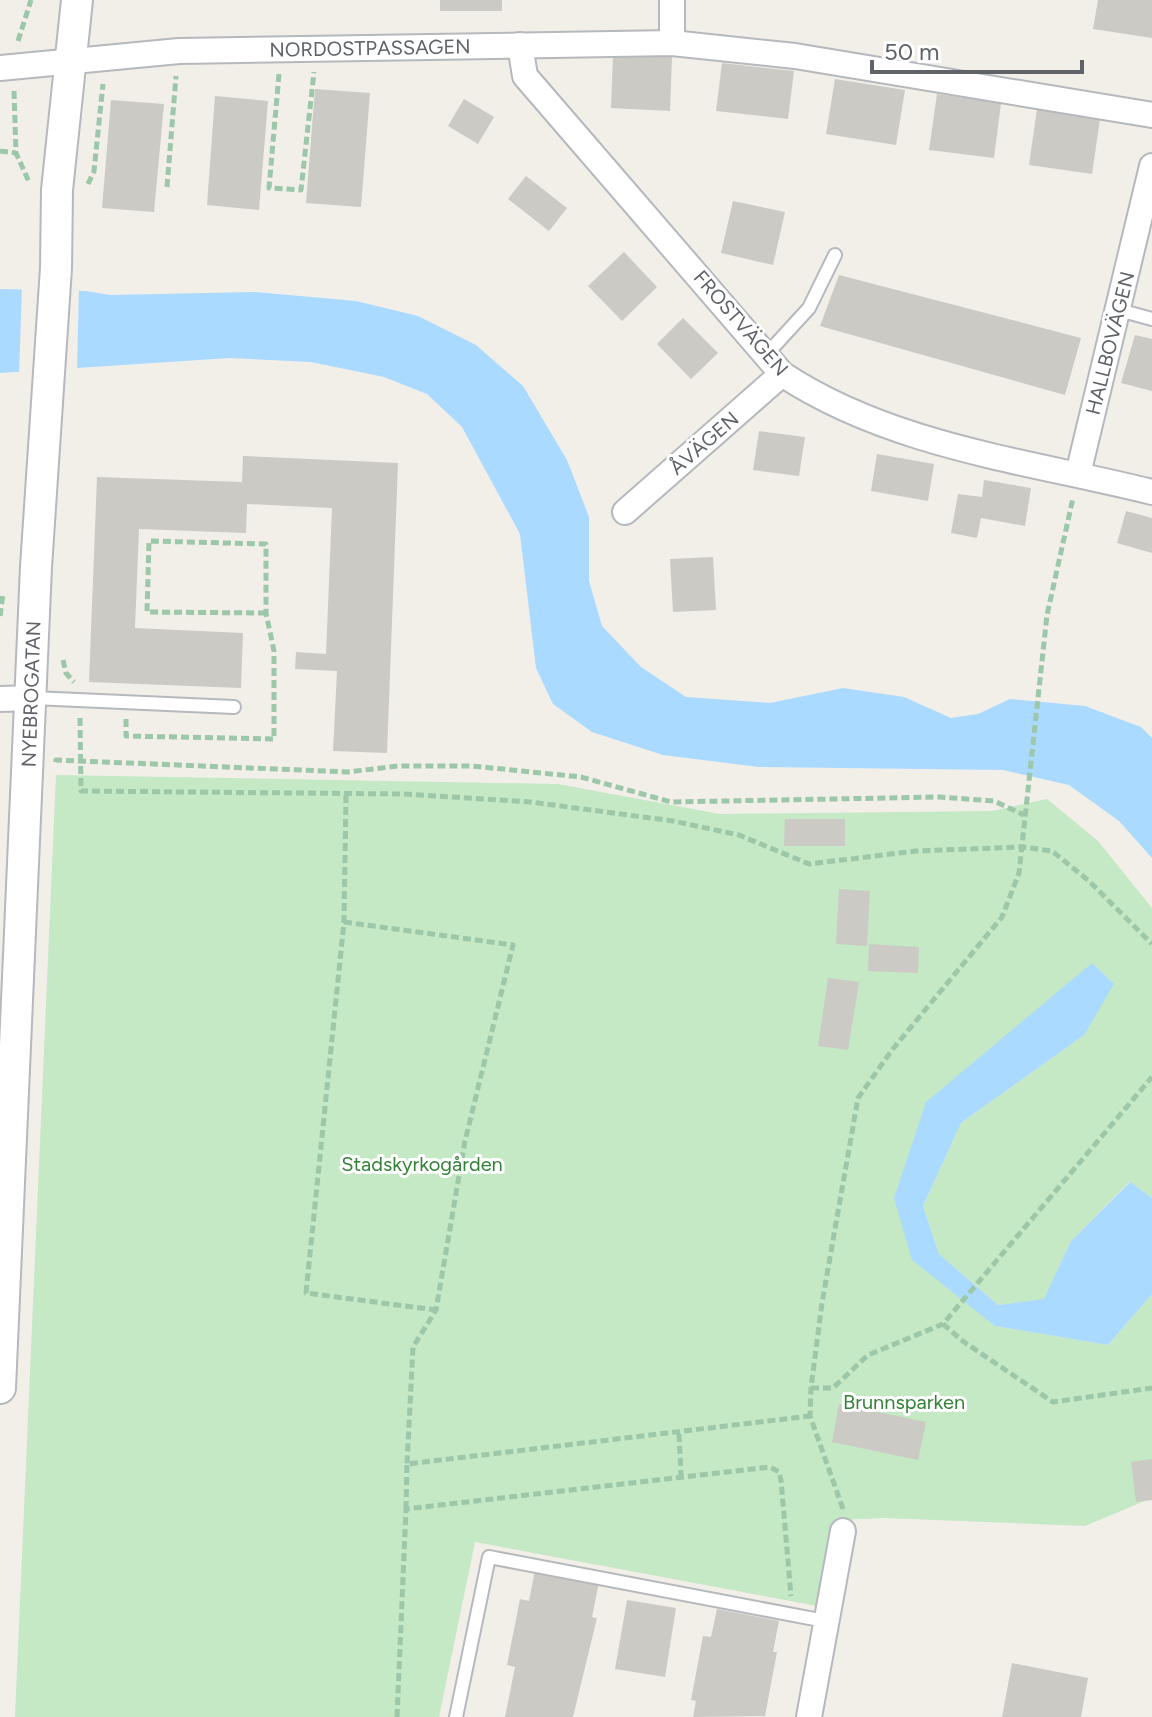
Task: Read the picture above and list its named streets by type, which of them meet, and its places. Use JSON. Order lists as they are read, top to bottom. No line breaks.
{"streets":{"street":["NORDOSTPASSAGEN","FROSTVÄGEN","HALLBOVÄGEN","ÅVÄGEN","NYEBROGATAN"]},"crossings":[["NORDOSTPASSAGEN","FROSTVÄGEN"],["NORDOSTPASSAGEN","NYEBROGATAN"],["FROSTVÄGEN","HALLBOVÄGEN"],["FROSTVÄGEN","ÅVÄGEN"]],"parks":["Stadskyrkogården","Brunnsparken"],"scale_bar":"50 m"}
